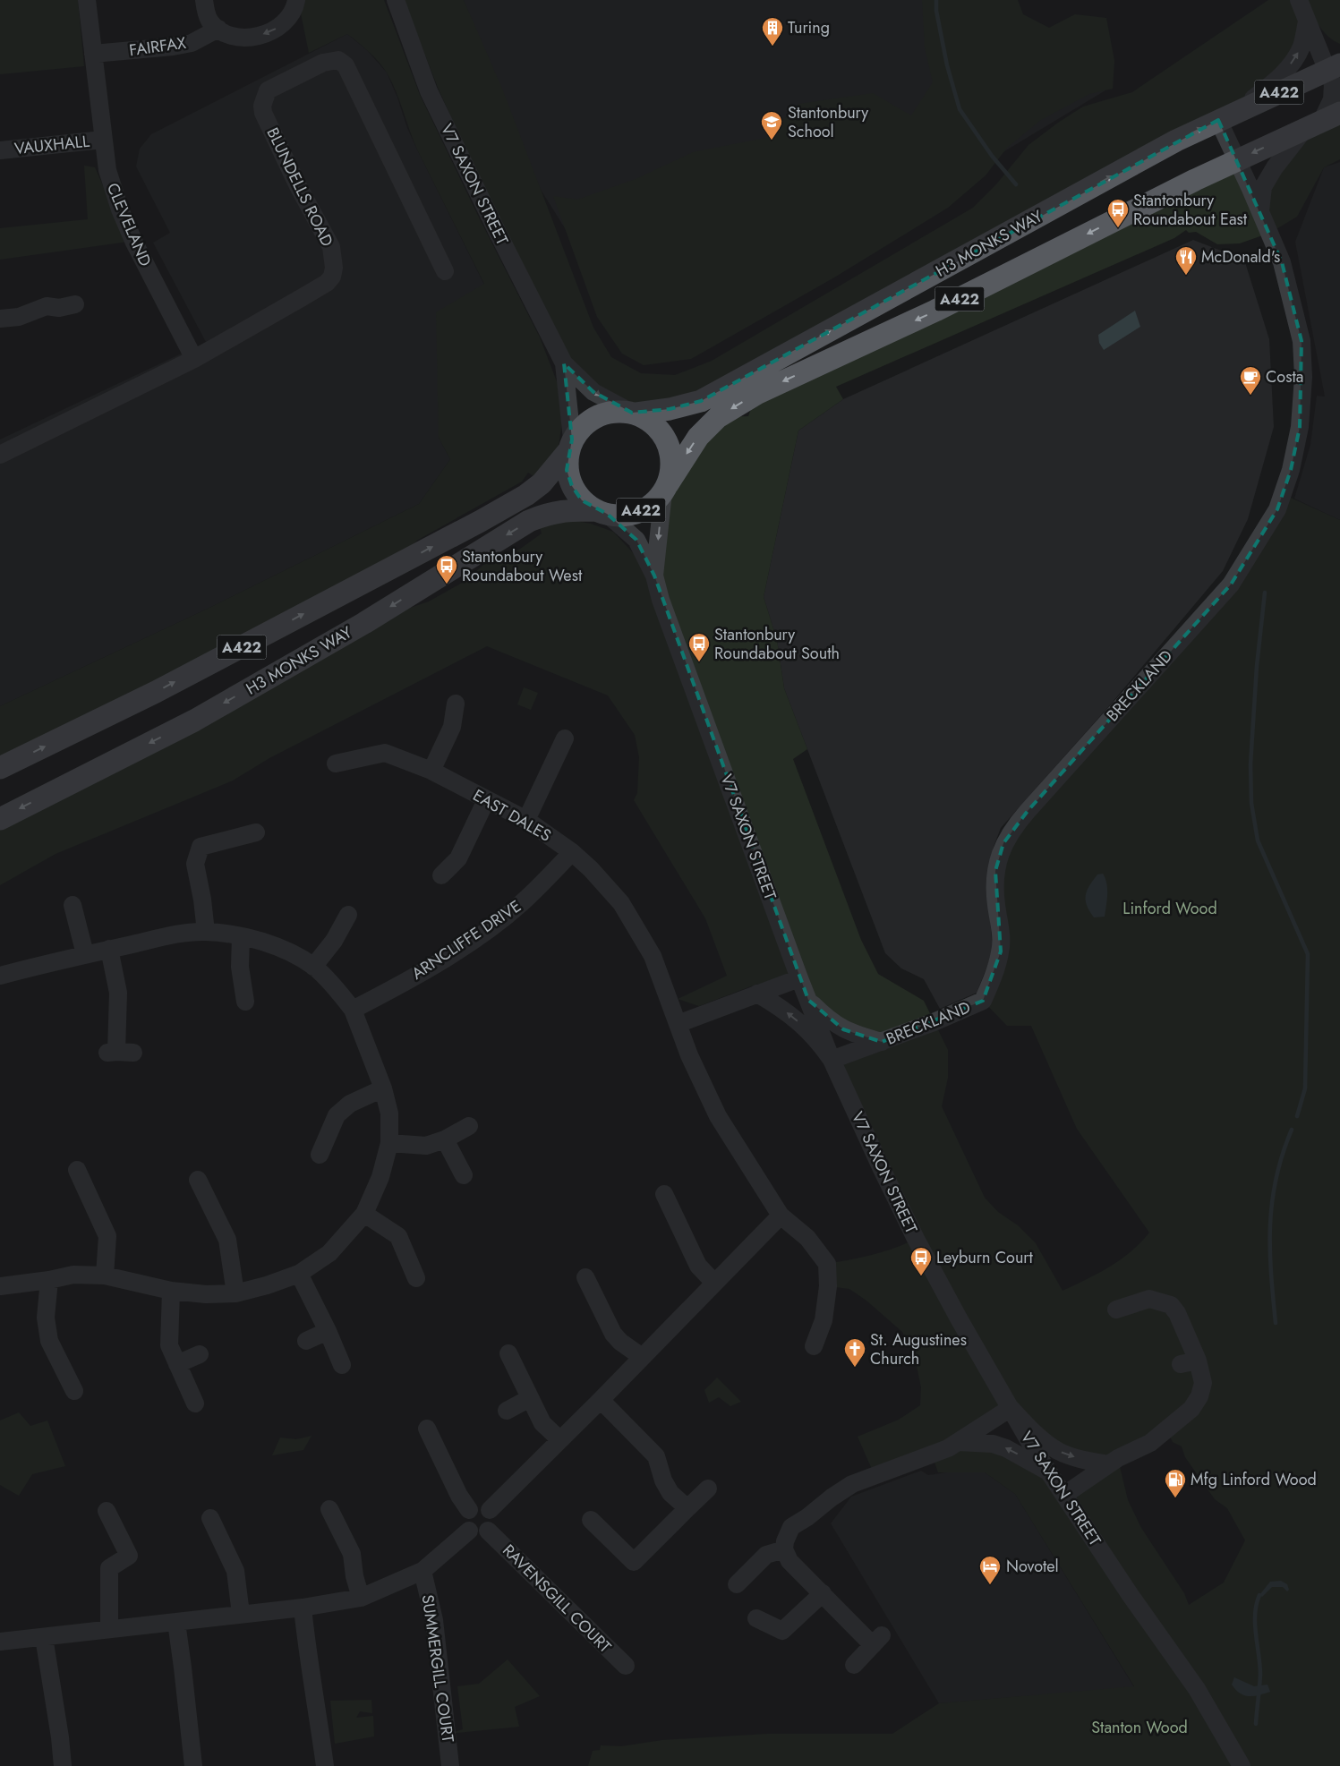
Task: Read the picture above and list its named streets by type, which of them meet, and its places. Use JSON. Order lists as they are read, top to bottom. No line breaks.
{"streets":{"main road":["A422","H3 MONKS WAY"],"street":["FAIRFAX","VAUXHALL","V7 SAXON STREET","BLUNDELLS ROAD","CLEVELAND","BRECKLAND","EAST DALES","ARNCLIFFE DRIVE","RAVENSGILL COURT","SUMMERGILL COURT"]},"crossings":[["FAIRFAX","CLEVELAND"],["A422","V7 SAXON STREET"],["A422","H3 MONKS WAY"],["VAUXHALL","CLEVELAND"],["V7 SAXON STREET","H3 MONKS WAY"],["V7 SAXON STREET","BRECKLAND"],["BLUNDELLS ROAD","CLEVELAND"],["H3 MONKS WAY","BRECKLAND"],["EAST DALES","ARNCLIFFE DRIVE"]],"parks":["Linford Wood","Stanton Wood"],"places":{"building":["Turing"],"school or university":["Stantonbury School"],"bus stop":["Stantonbury Roundabout East","Stantonbury Roundabout West","Stantonbury Roundabout South","Leyburn Court"],"restaurant":["McDonald's"],"cafe":["Costa"],"church":["St. Augustines Church"],"fuel station":["Mfg Linford Wood"],"hotel":["Novotel"]}}
